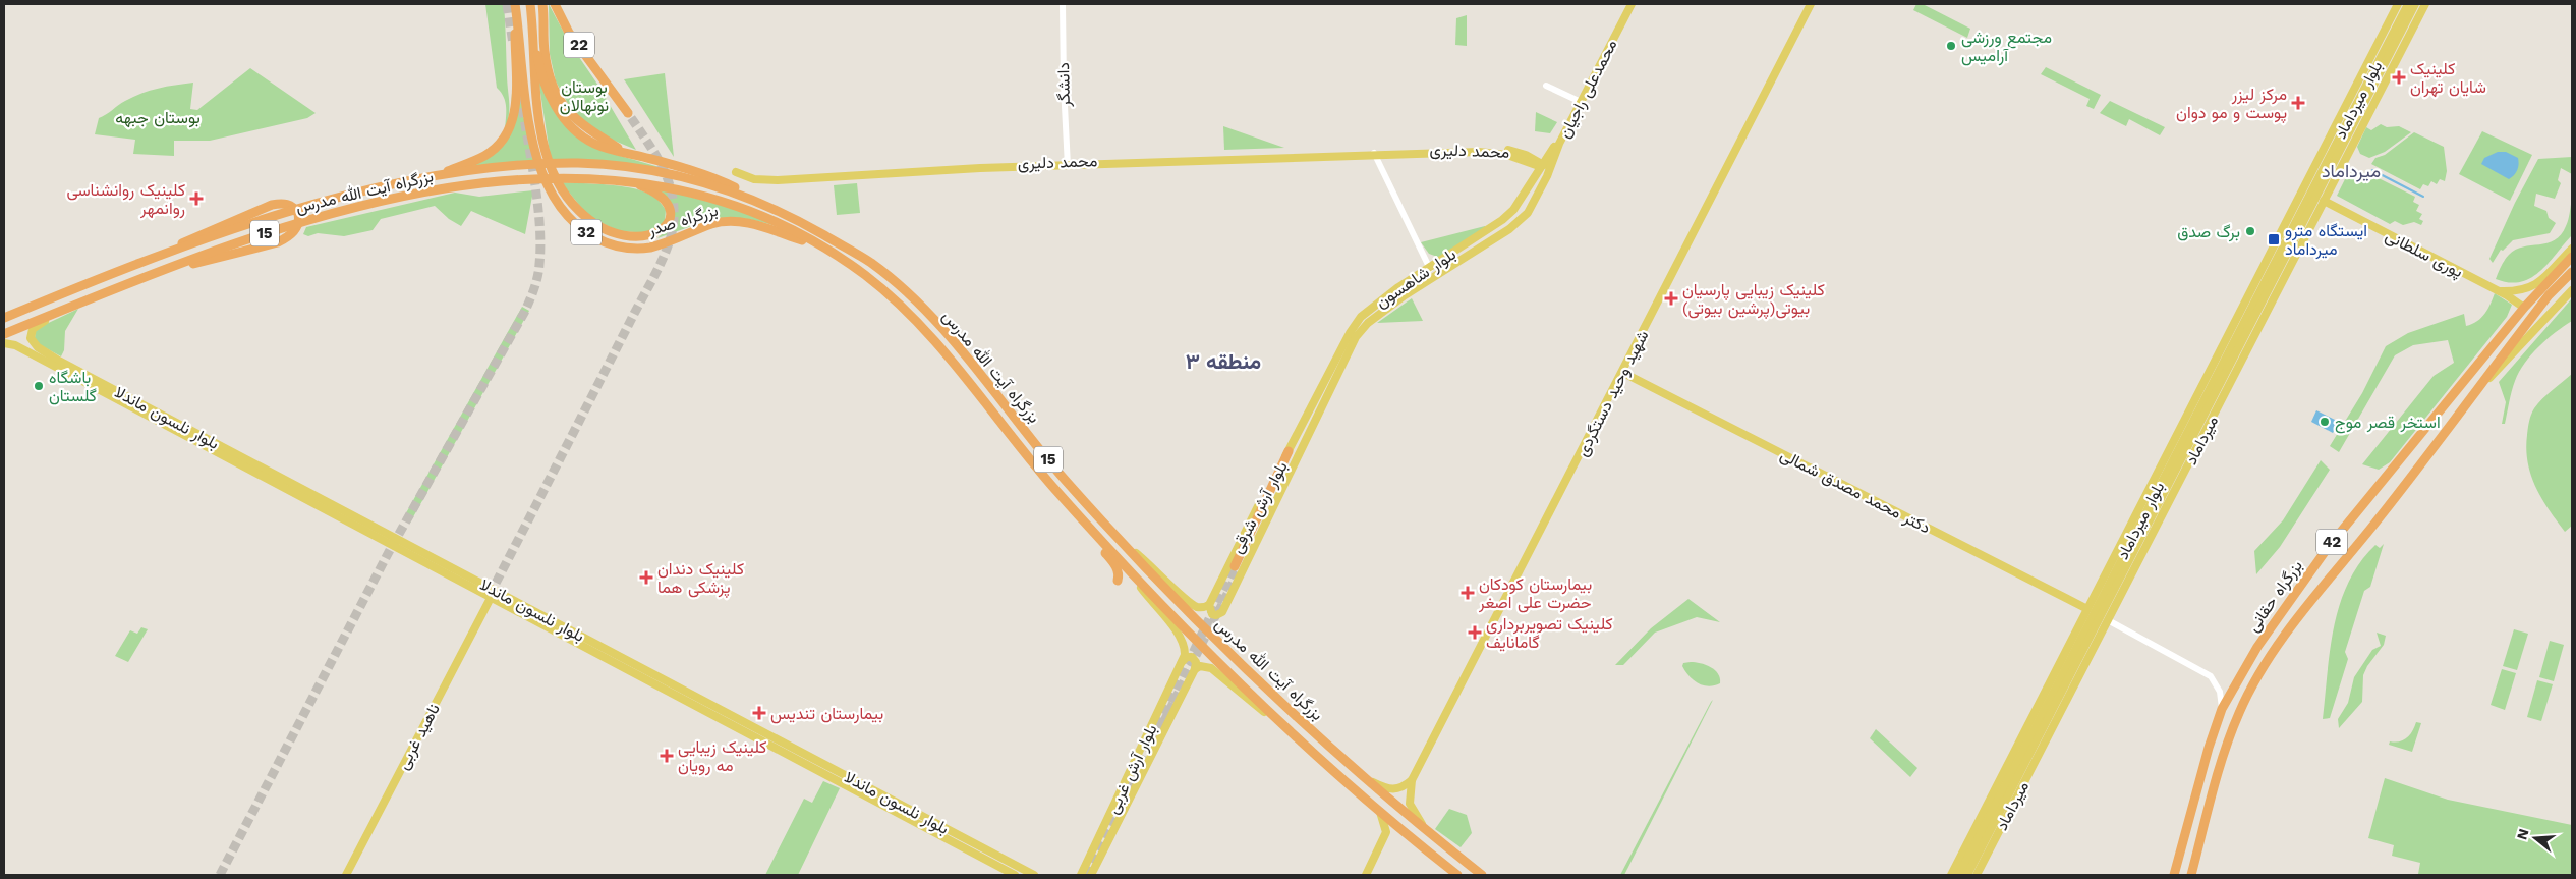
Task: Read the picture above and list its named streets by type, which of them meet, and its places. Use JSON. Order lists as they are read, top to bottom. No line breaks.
{"streets":{"highway":["22","بزرگراه آیت الله مدرس","بزرگراه صدر","32","15","42","بزرگراه حقانی"],"main road":["محمدعلی راجیان","بلوار میرداماد","محمد دلیری","پوری سلطانی","بلوار شاهسون","شهید وحید دستگردی","بلوار نلسون ماندلا","میرداماد","دکتر محمد مصدق شمالی","بلوار آرش شرقی","ناهید غربی","بلوار آرش غربی"],"street":["دانشگر"]},"crossings":[["دانشگر","محمد دلیری"],["محمدعلی راجیان","محمد دلیری"],["محمدعلی راجیان","بلوار شاهسون"],["محمد دلیری","بلوار شاهسون"],["بزرگراه آیت الله مدرس","بزرگراه صدر"],["بزرگراه آیت الله مدرس","شهید وحید دستگردی"],["بزرگراه صدر","32"],["پوری سلطانی","میرداماد"],["پوری سلطانی","بزرگراه حقانی"],["بلوار شاهسون","بلوار آرش شرقی"],["شهید وحید دستگردی","دکتر محمد مصدق شمالی"],["بلوار نلسون ماندلا","ناهید غربی"],["میرداماد","دکتر محمد مصدق شمالی"]],"districts":["میرداماد","منطقه ۳"],"parks":["بوستان نونهالان","بوستان جبهه"],"places":{"other":["مجتمع ورزشی آرامیس","برگ صدق","باشگاه گلستان","استخر قصر موج"],"health":["کلینیک شایان تهران","مرکز لیزر پوست و مو دوان","کلینیک روانشناسی روانمهر","کلینیک زیبایی پارسیان بیوتی(پرشین بیوتی)","کلینیک دندان پزشکی هما","بیمارستان کودکان حضرت علی اصغر","کلینیک تصویربرداری گامانایف","بیمارستان تندیس","کلینیک زیبایی مه رویان"],"transit":["ایستگاه مترو میرداماد"]},"north":"left"}
